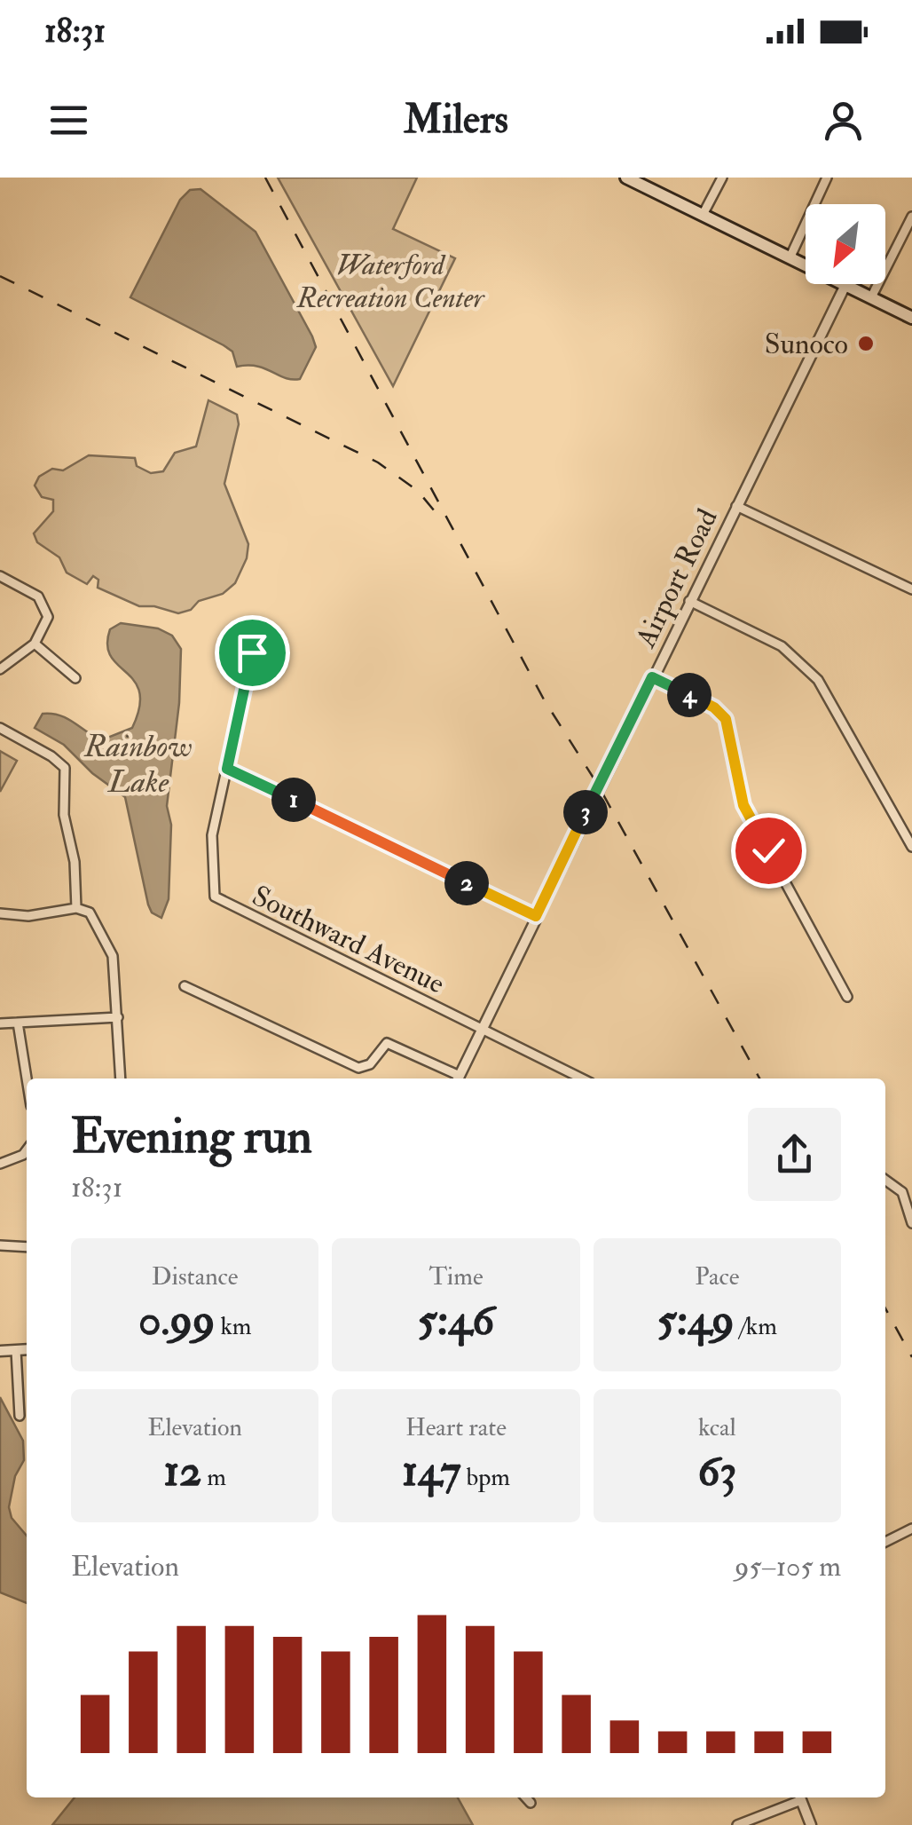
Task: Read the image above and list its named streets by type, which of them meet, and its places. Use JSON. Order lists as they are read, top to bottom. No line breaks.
{"streets":{"street":["Airport Road","Southward Avenue"]},"crossings":[["Airport Road","Southward Avenue"]],"water":["Rainbow Lake"],"parks":["Waterford Recreation Center"],"places":["Sunoco"],"north":"bottom left","page":{"status":"18:31","header":"Milers","pins":["4","1","3","2"],"heading":["Evening run","18:31"],"stats":[["Distance","0.99 km"],["Time","5:46"],["Pace","5:49 /km"],["Elevation","12 m"],["Heart rate","147 bpm"],["kcal","63"]],"chart":["Elevation","95–105 m"]}}
